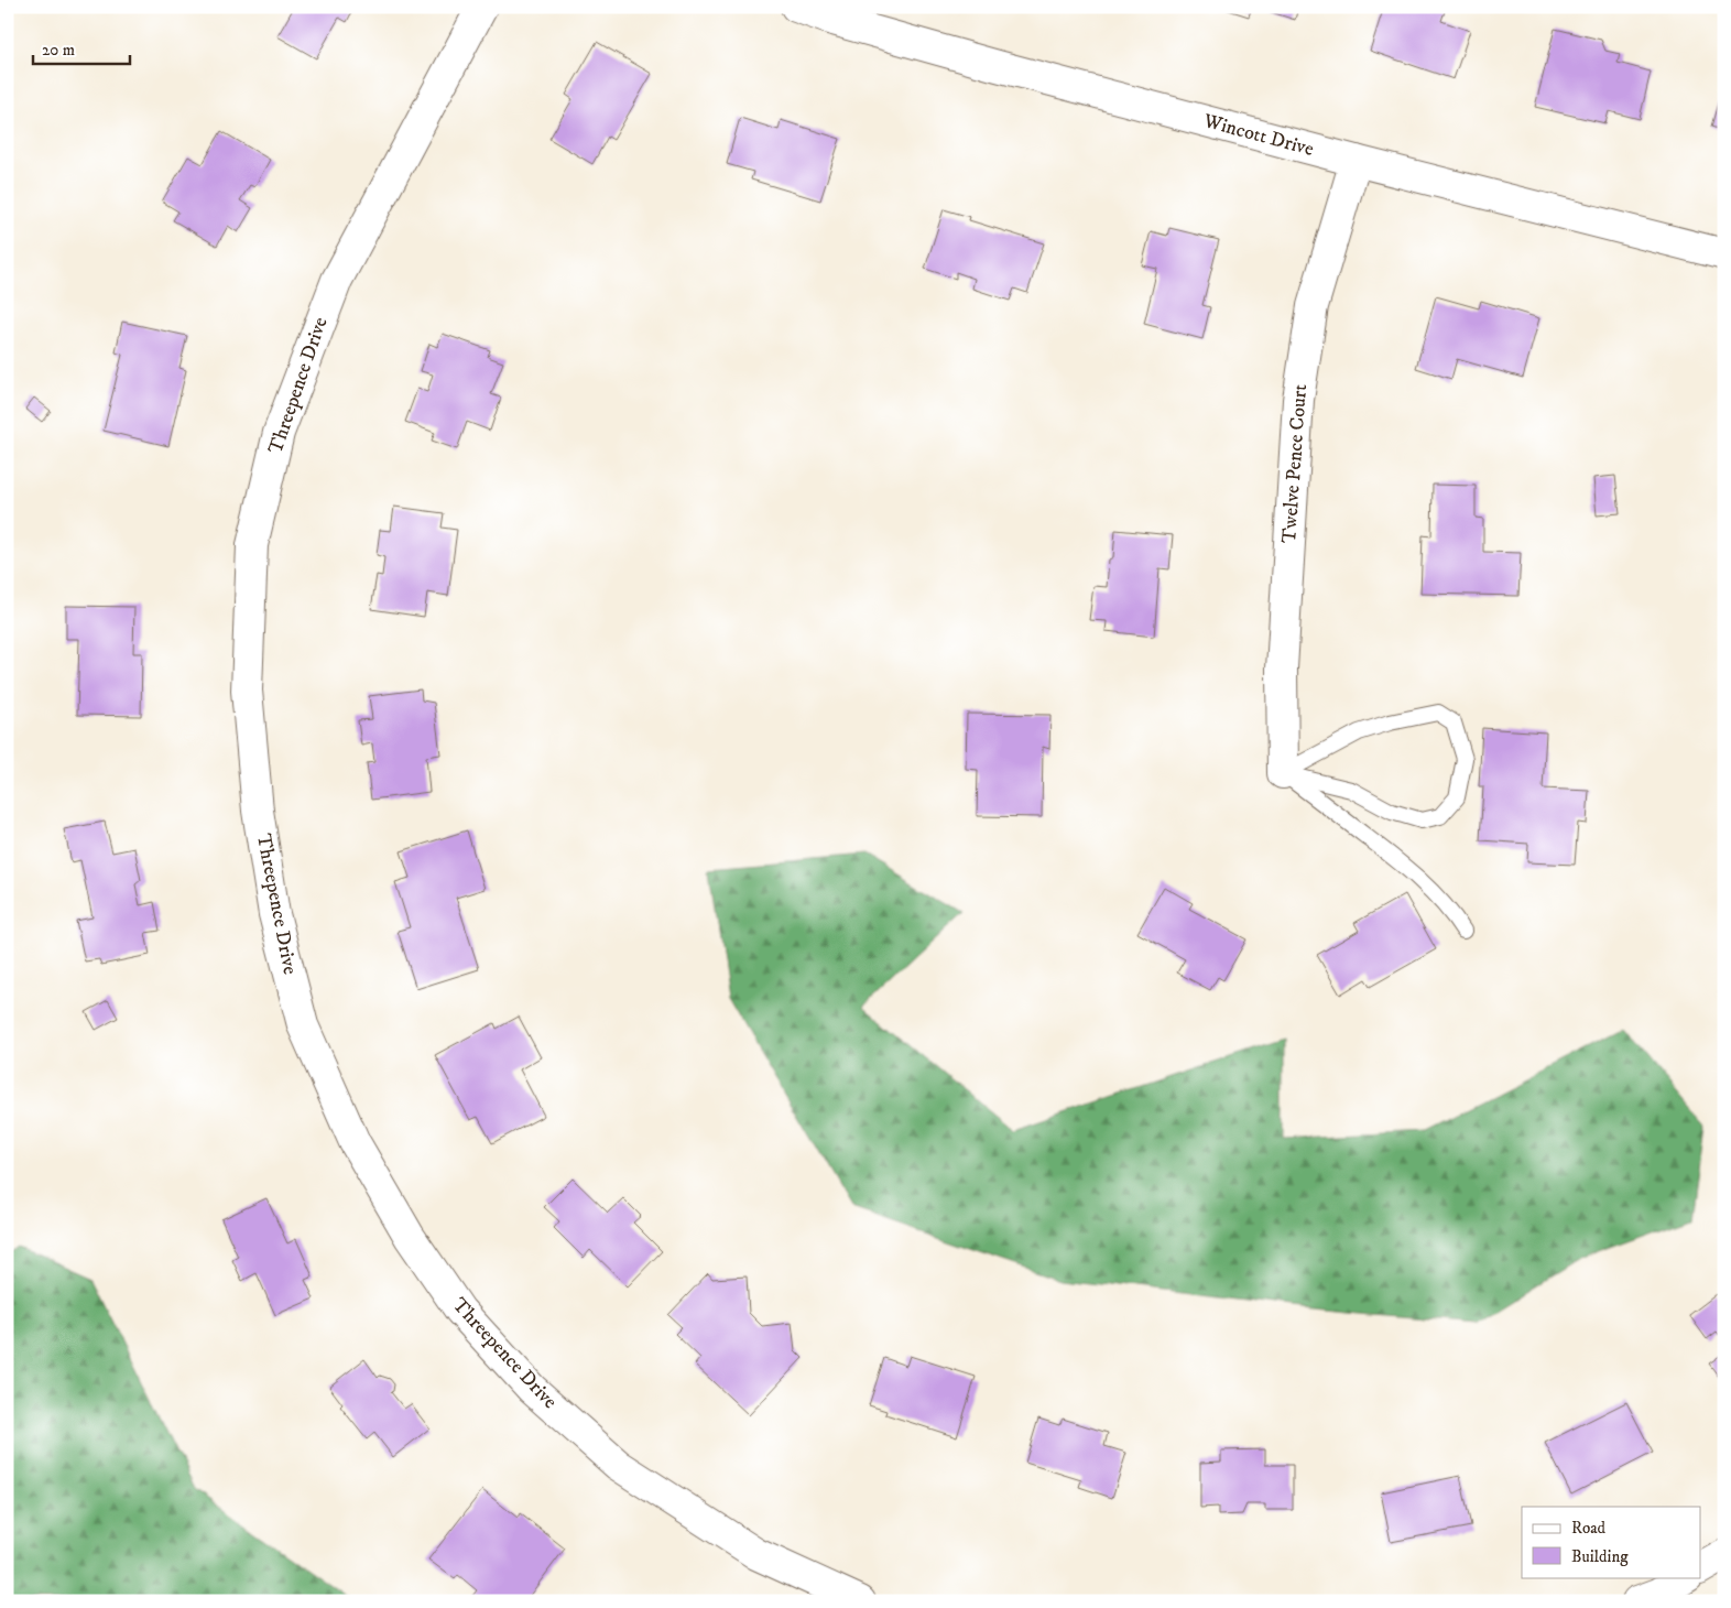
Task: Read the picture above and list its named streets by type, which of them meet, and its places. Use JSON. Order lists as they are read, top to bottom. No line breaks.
{"streets":{"street":["Wincott Drive","Threepence Drive","Twelve Pence Court"]},"crossings":[["Wincott Drive","Twelve Pence Court"]],"legend":["Road","Building"],"scale_bar":"20 m"}
